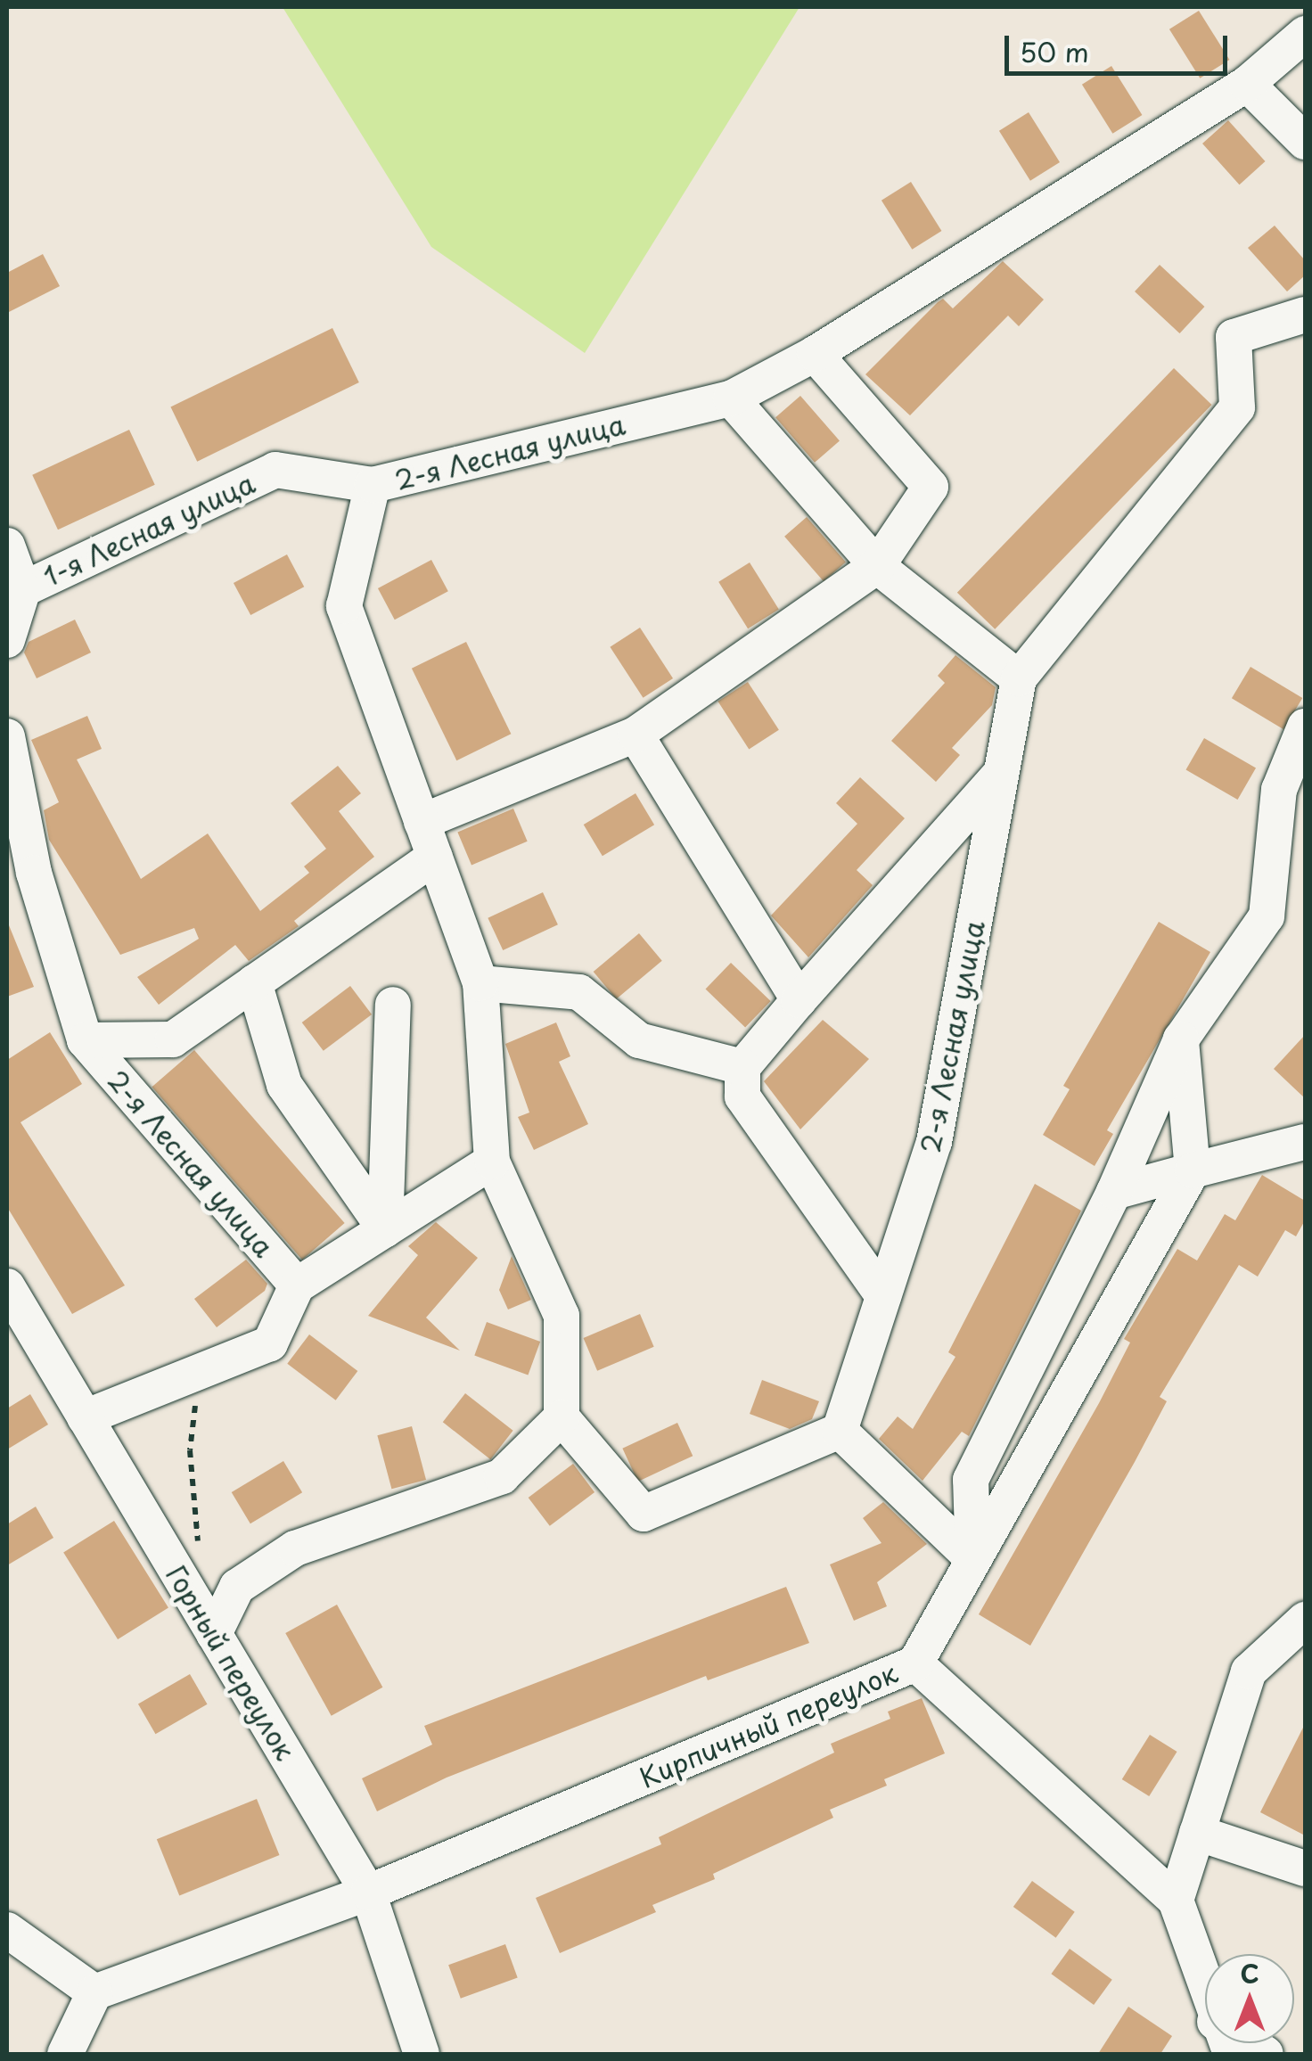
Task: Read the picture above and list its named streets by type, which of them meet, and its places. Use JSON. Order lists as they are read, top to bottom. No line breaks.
{"streets":{"street":["2-я Лесная улица","1-я Лесная улица","Горный переулок","Кирпичный переулок"]},"crossings":[["2-я Лесная улица","1-я Лесная улица"],["Горный переулок","Кирпичный переулок"]],"scale_bar":"50 m","north":"top"}
